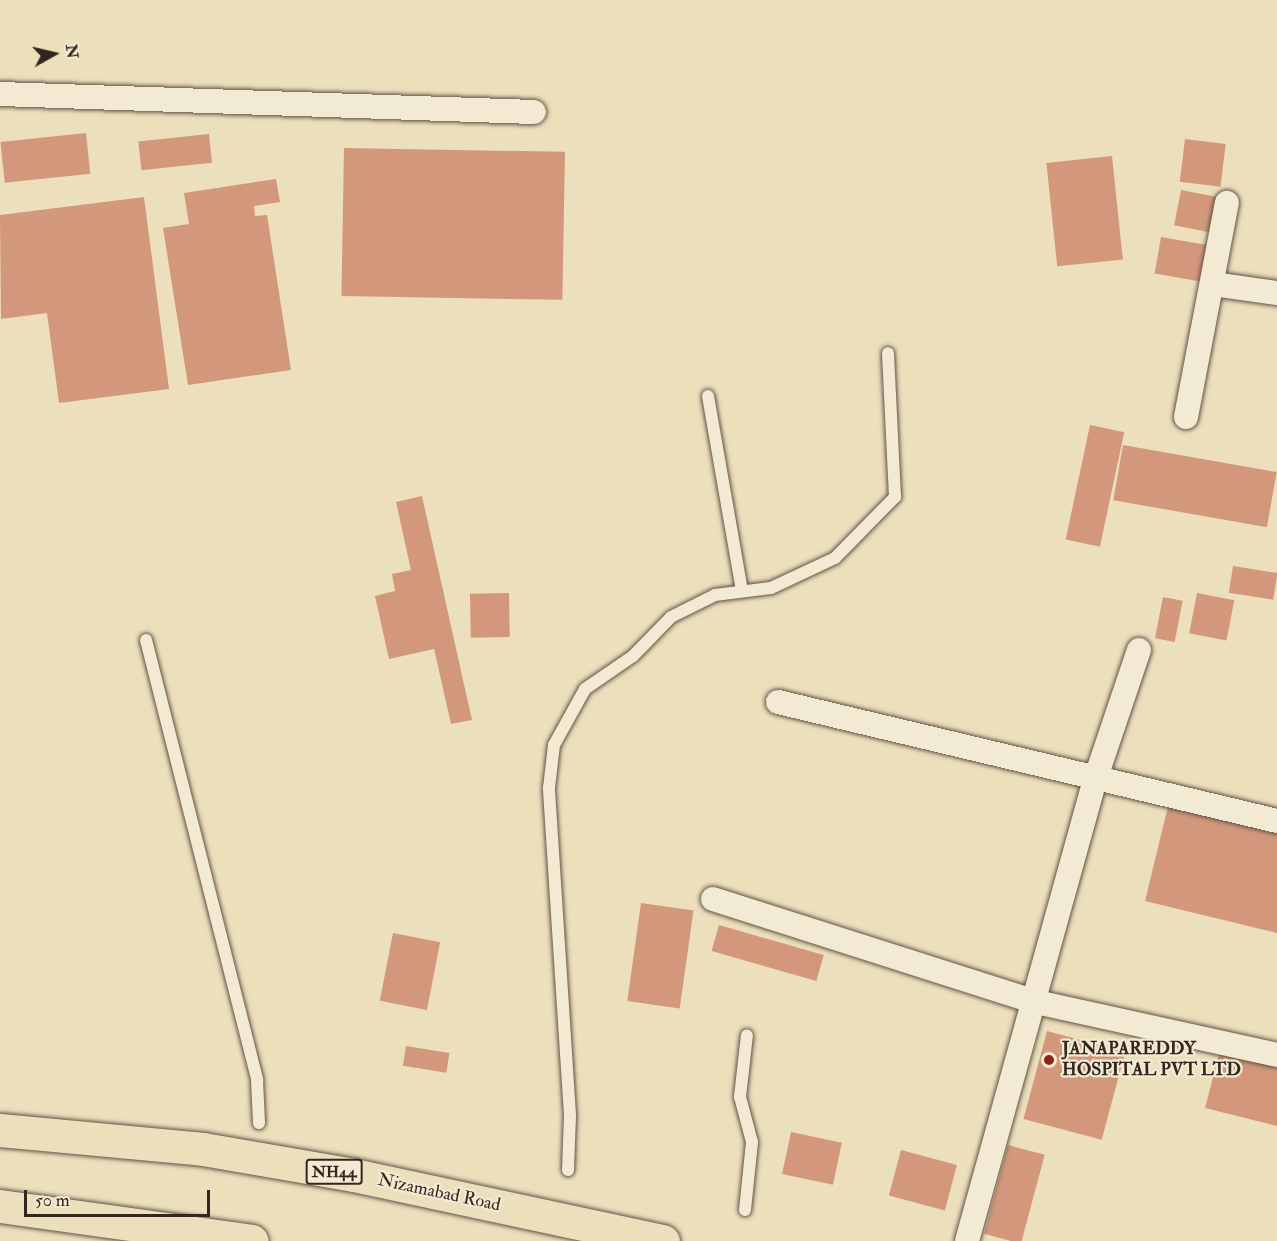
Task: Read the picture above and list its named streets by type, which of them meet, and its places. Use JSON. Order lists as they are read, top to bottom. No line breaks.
{"streets":{"highway":["NH44","Nizamabad Road"]},"places":["JANAPAREDDY HOSPITAL PVT LTD"],"scale_bar":"50 m","north":"right"}
